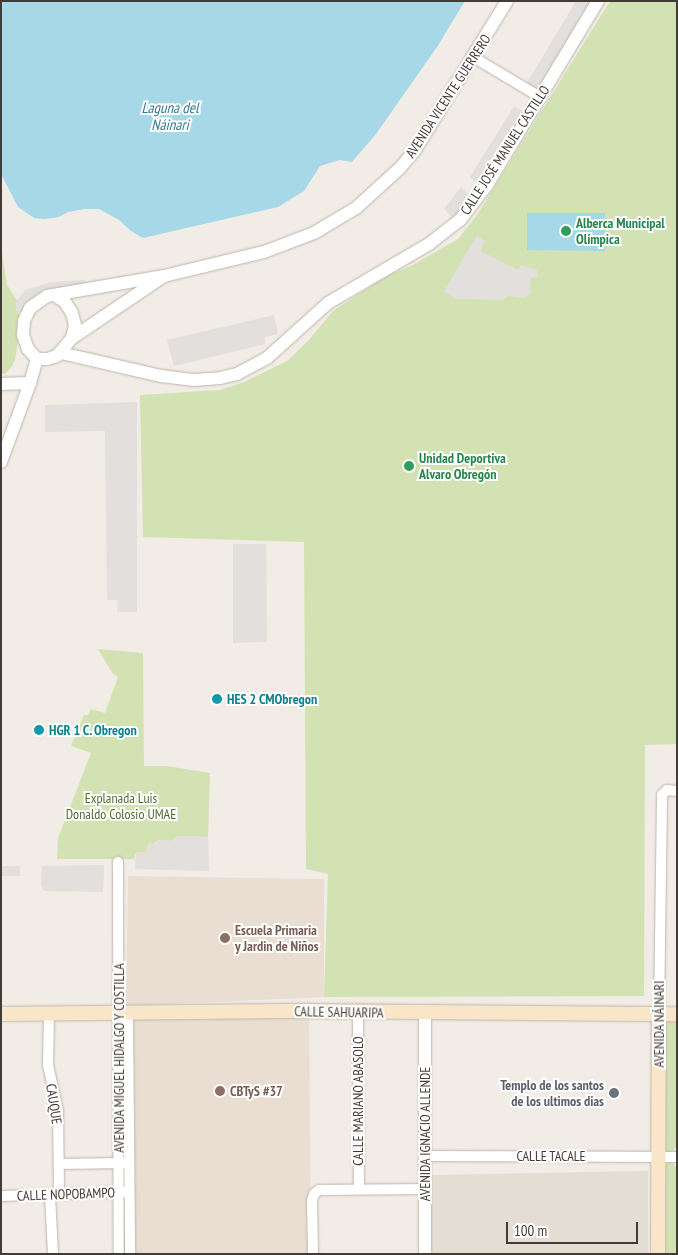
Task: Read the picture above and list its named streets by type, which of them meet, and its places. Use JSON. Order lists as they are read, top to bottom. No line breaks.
{"streets":{"main road":["CALLE SAHUARIPA","AVENIDA NÁINARI"],"street":["AVENIDA VICENTE GUERRERO","CALLE JOSÉ MANUEL CASTILLO","AVENIDA MIGUEL HIDALGO Y COSTILLA","CALLE MARIANO ABASOLO","CAUQUE","AVENIDA IGNACIO ALLENDE","CALLE TACALE","CALLE NOPOBAMPO"]},"crossings":[["AVENIDA VICENTE GUERRERO","CALLE JOSÉ MANUEL CASTILLO"],["CALLE SAHUARIPA","AVENIDA NÁINARI"],["CALLE SAHUARIPA","AVENIDA MIGUEL HIDALGO Y COSTILLA"],["CALLE SAHUARIPA","CALLE MARIANO ABASOLO"],["CALLE SAHUARIPA","CAUQUE"],["CALLE SAHUARIPA","AVENIDA IGNACIO ALLENDE"],["AVENIDA NÁINARI","CALLE TACALE"],["AVENIDA MIGUEL HIDALGO Y COSTILLA","CALLE NOPOBAMPO"],["CAUQUE","CALLE NOPOBAMPO"],["AVENIDA IGNACIO ALLENDE","CALLE TACALE"]],"water":["Laguna del Náinari"],"parks":["Explanada Luis Donaldo Colosio UMAE"],"places":["Alberca Municipal Olímpica","Unidad Deportiva Alvaro Obregón","HES 2 CMObregon","HGR 1 C. Obregon","Escuela Primaria y Jardin de Niños","CBTyS #37","Templo de los santos de los ultimos dias"],"scale_bar":"100 m"}
